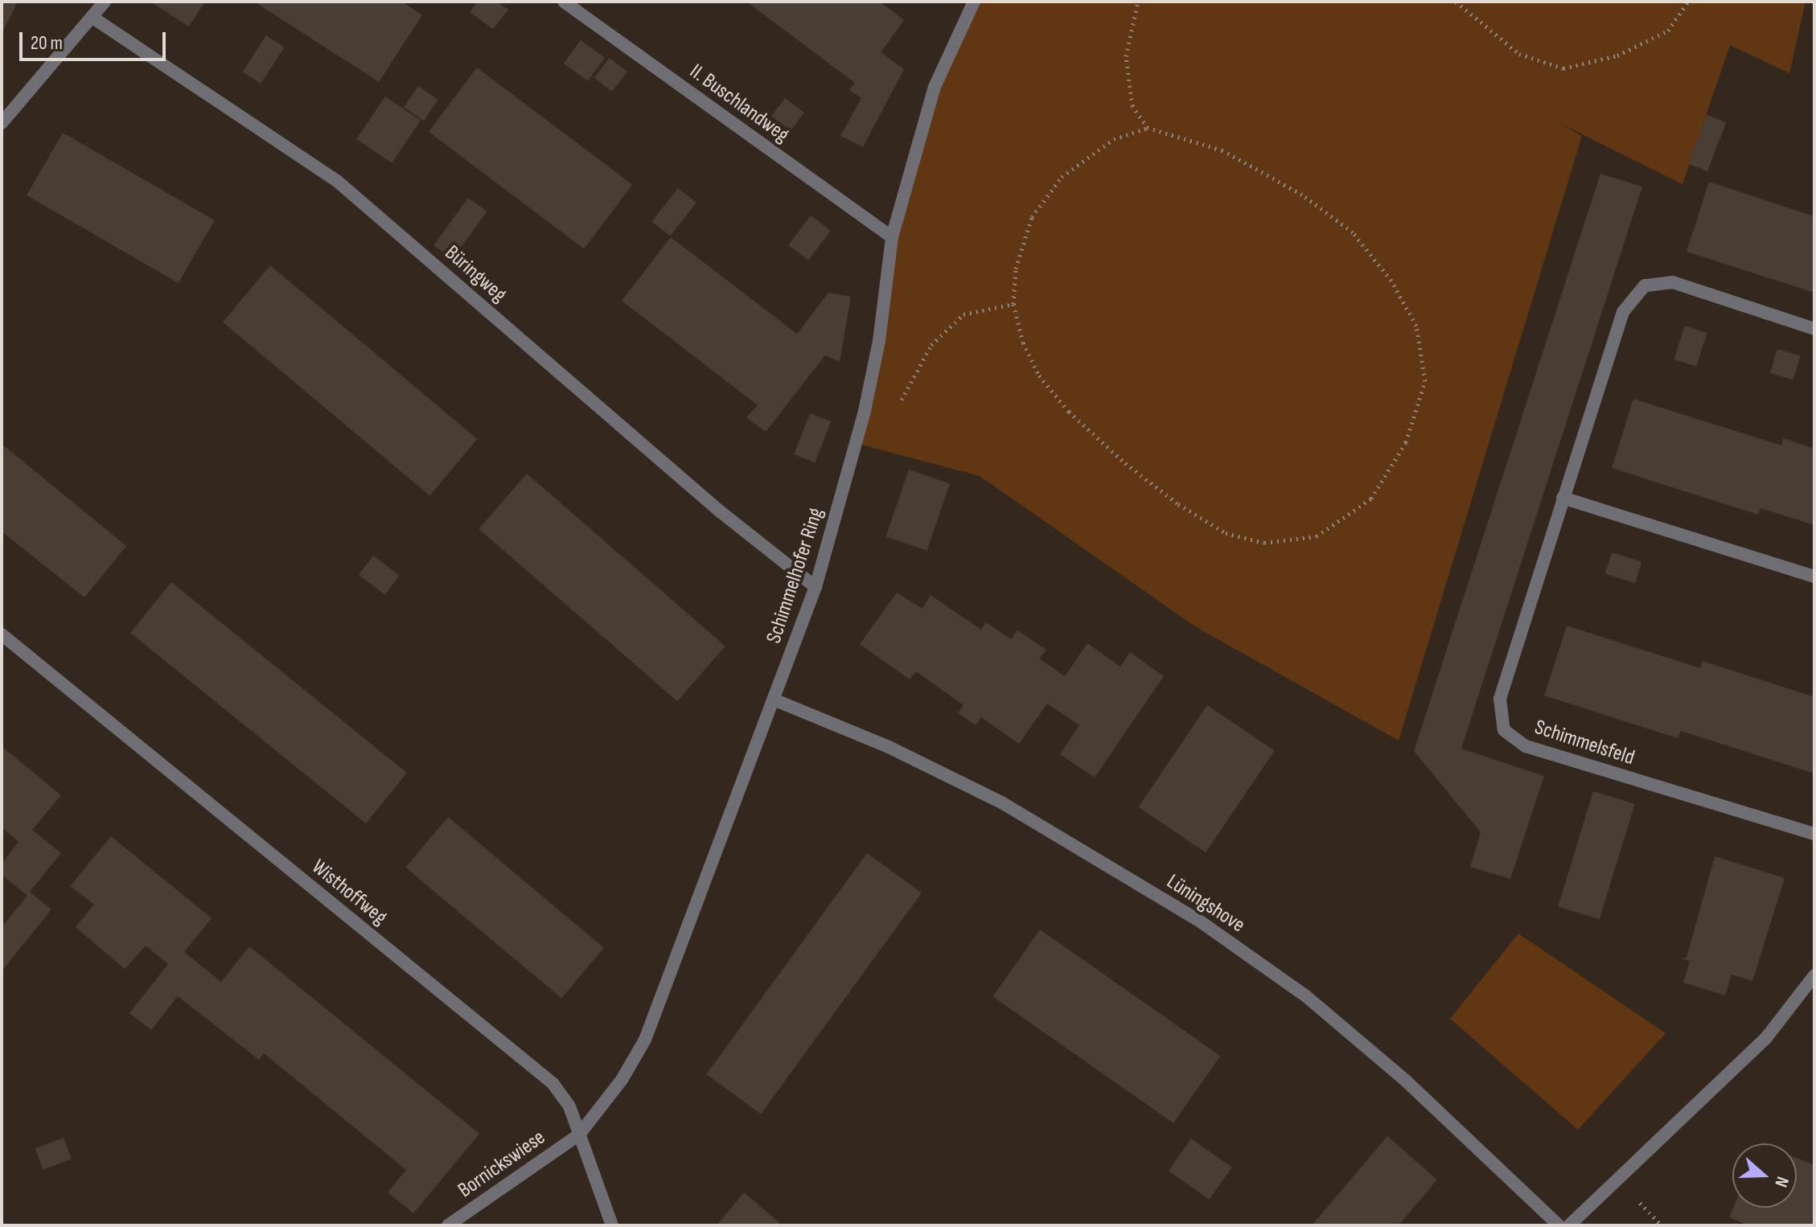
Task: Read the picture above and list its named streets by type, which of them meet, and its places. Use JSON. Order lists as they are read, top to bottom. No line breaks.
{"streets":{"street":["II. Buschlandweg","Büringweg","Schimmelhofer Ring","Schimmelsfeld","Wisthoffweg","Lüningshove","Bornickswiese"]},"crossings":[["II. Buschlandweg","Schimmelhofer Ring"],["Büringweg","Schimmelhofer Ring"],["Schimmelhofer Ring","Wisthoffweg"],["Schimmelhofer Ring","Lüningshove"],["Schimmelhofer Ring","Bornickswiese"],["Wisthoffweg","Bornickswiese"]],"scale_bar":"20 m","north":"right"}
